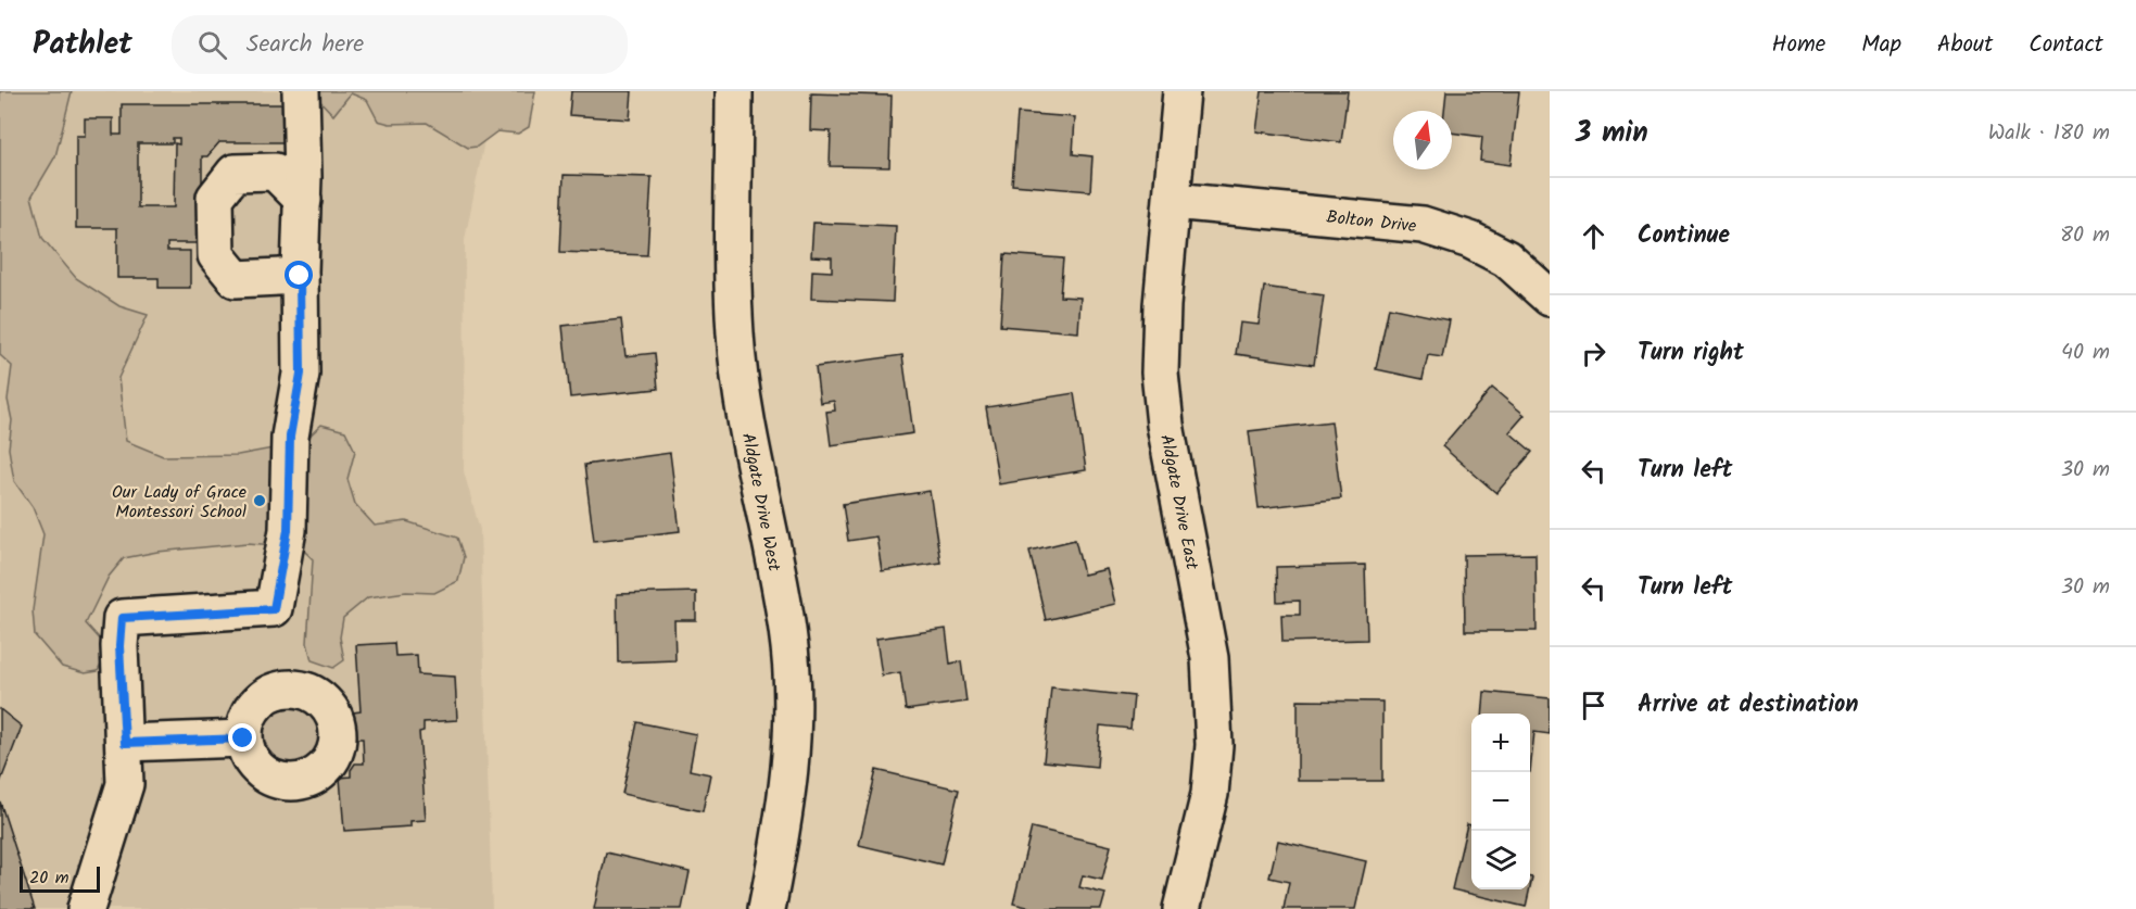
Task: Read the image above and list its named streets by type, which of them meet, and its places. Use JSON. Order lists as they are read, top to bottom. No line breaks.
{"streets":{"street":["Bolton Drive","Aldgate Drive West","Aldgate Drive East"]},"crossings":[["Bolton Drive","Aldgate Drive East"]],"places":["Our Lady of Grace Montessori School"],"scale_bar":"20 m","north":"top","page":{"header":"Pathlet","search":"Search here","nav":["Home","Map","About","Contact"],"heading":["3 min","Walk · 180 m"],"list":[["Continue","80 m"],["Turn right","40 m"],["Turn left","30 m"],["Turn left","30 m"],"Arrive at destination"],"map_buttons":["+","−"],"scale":"20 m"}}
